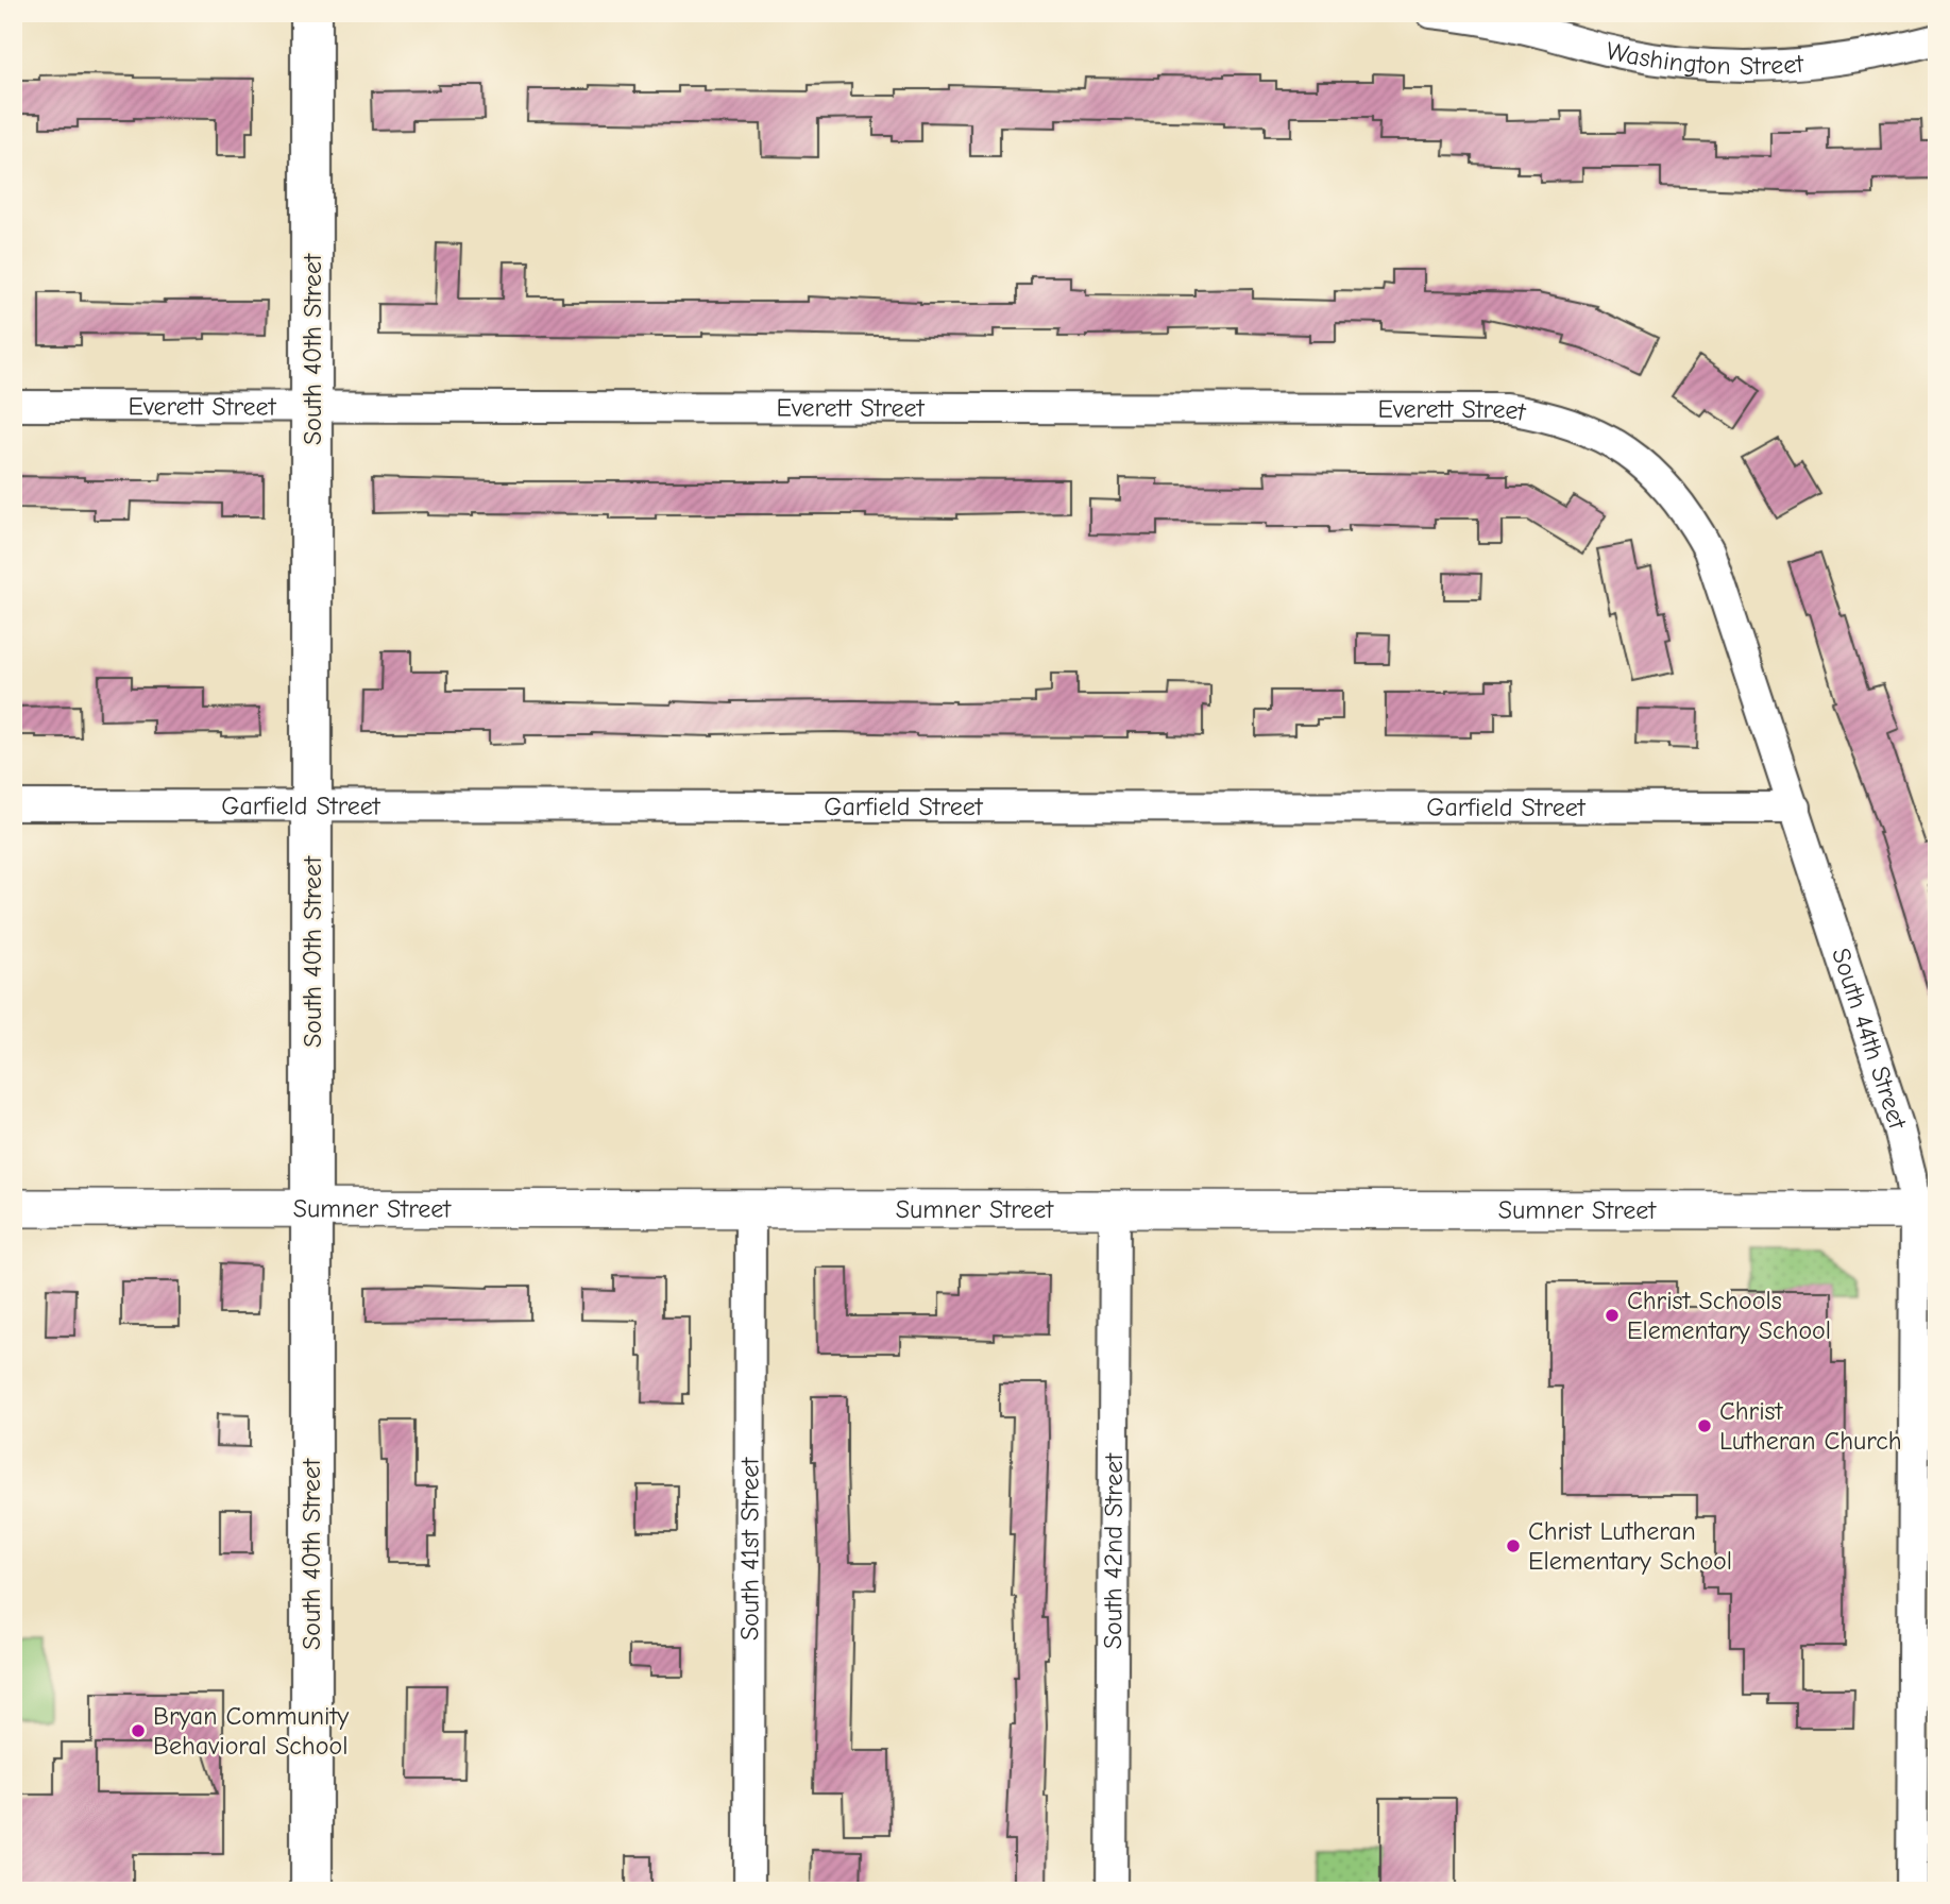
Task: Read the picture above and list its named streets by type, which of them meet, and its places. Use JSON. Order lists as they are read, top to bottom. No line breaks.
{"streets":{"main road":["South 40th Street"],"street":["Washington Street","Everett Street","Garfield Street","South 44th Street","Sumner Street","South 41st Street","South 42nd Street"]},"crossings":[["South 40th Street","Everett Street"],["South 40th Street","Garfield Street"],["South 40th Street","Sumner Street"],["Everett Street","South 44th Street"],["Garfield Street","South 44th Street"],["South 44th Street","Sumner Street"],["Sumner Street","South 41st Street"],["Sumner Street","South 42nd Street"]],"places":["Christ Schools Elementary School","Christ Lutheran Church","Christ Lutheran Elementary School","Bryan Community Behavioral School"]}
